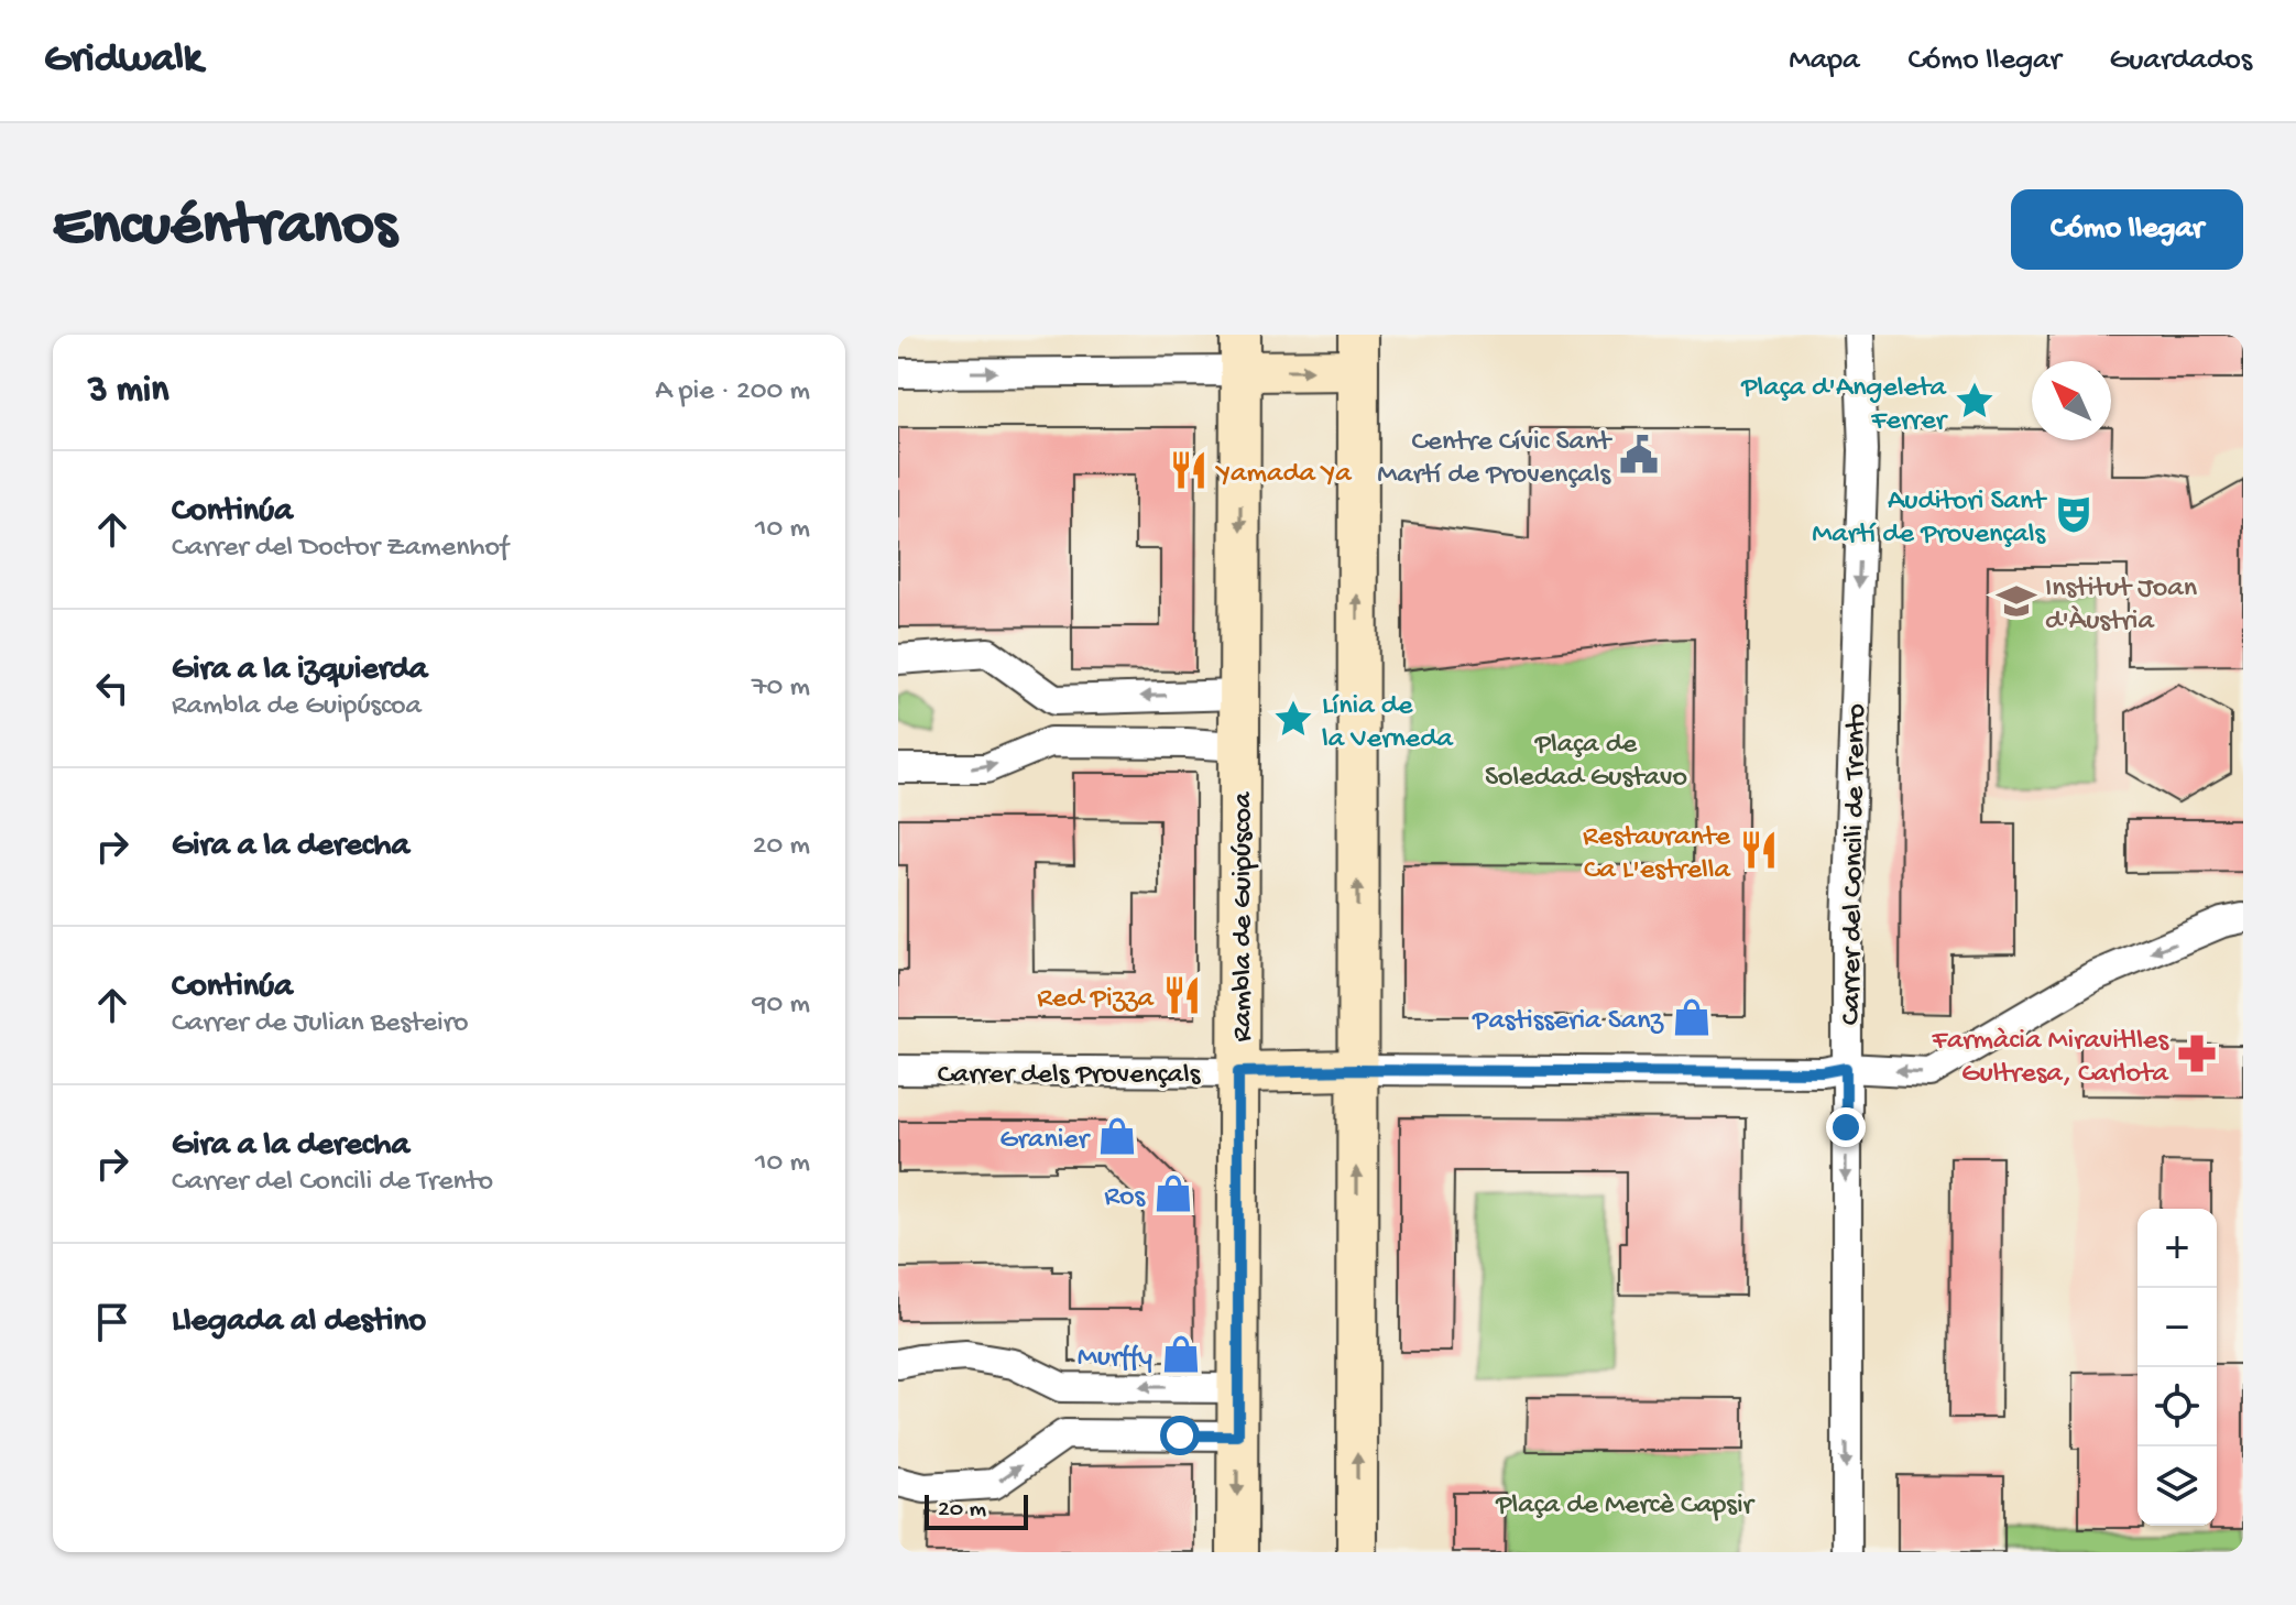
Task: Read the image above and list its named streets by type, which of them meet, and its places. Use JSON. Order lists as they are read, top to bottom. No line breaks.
{"streets":{"street":["Carrer del Concili de Trento","Rambla de Guipúscoa","Carrer dels Provençals"]},"crossings":[["Rambla de Guipúscoa","Carrer dels Provençals"]],"one_way":["Carrer del Concili de Trento"],"parks":["Plaça de Soledad Gustavo","Plaça de Mercè Capsir"],"places":{"place":["Plaça d'Angeleta Ferrer","Línia de la Verneda"],"public building":["Centre Cívic Sant Martí de Provençals"],"restaurant":["Yamada Ya","Restaurante Ca L'estrella","Red Pizza"],"theatre":["Auditori Sant Martí de Provençals"],"school or university":["Institut Joan d'Àustria"],"shop":["Pastisseria Sanz","Granier","Ros","Murffy"],"pharmacy":["Farmàcia Miravitlles Gultresa, Carlota"]},"scale_bar":"20 m","north":"top left","page":{"header":"Gridwalk","nav":["Mapa","Cómo llegar","Guardados"],"buttons":"Cómo llegar","title":"Encuéntranos","heading":["3 min","A pie · 200 m"],"list":[["Continúa","Carrer del Doctor Zamenhof","10 m"],["Gira a la izquierda","Rambla de Guipúscoa","70 m"],["Gira a la derecha","20 m"],["Continúa","Carrer de Julian Besteiro","90 m"],["Gira a la derecha","Carrer del Concili de Trento","10 m"],"Llegada al destino"],"map_buttons":["+","−"],"scale":"20 m"}}
